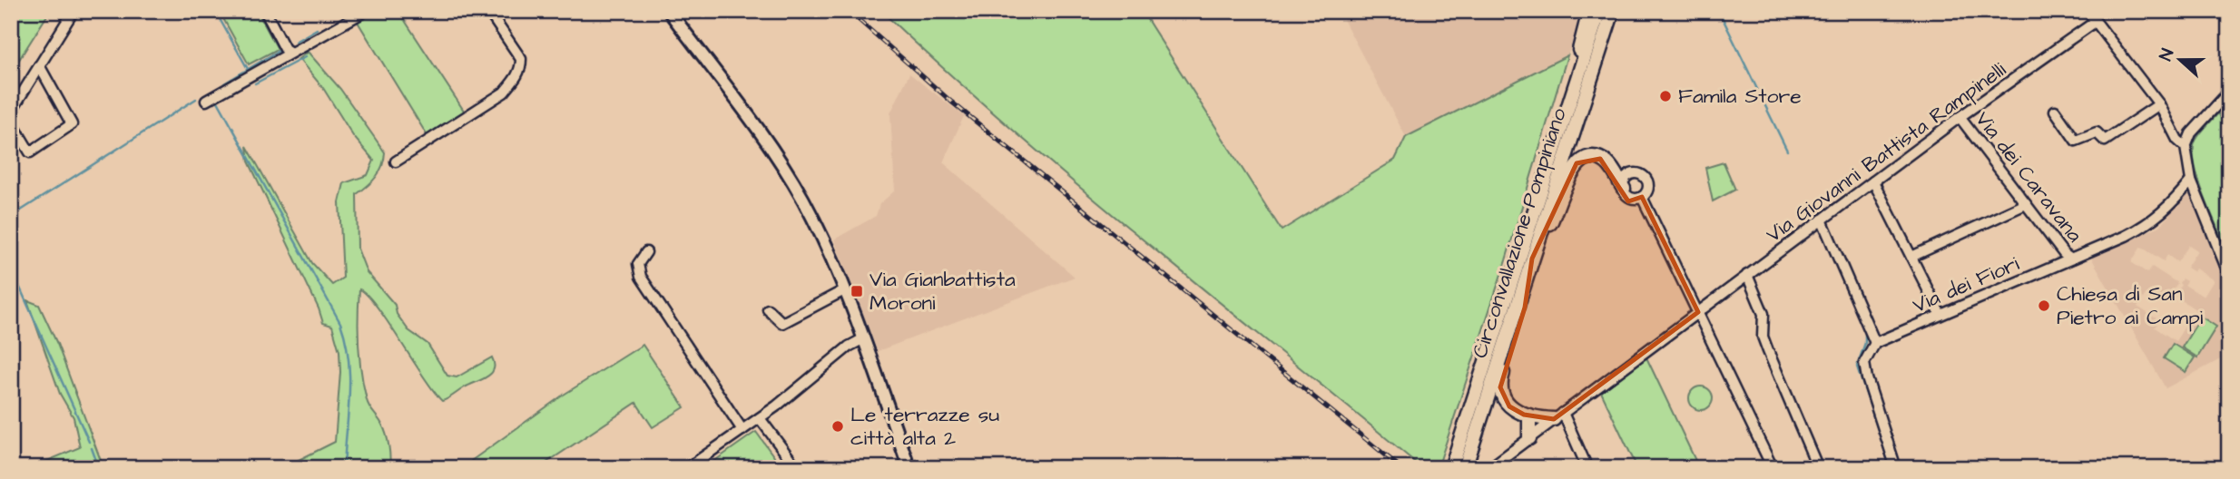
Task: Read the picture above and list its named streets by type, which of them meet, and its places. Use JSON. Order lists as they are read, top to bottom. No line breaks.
{"streets":{"highway":["Circonvallazione Pompiniano"],"street":["Via Giovanni Battista Rampinelli","Via dei Caravana","Via dei Fiori"]},"crossings":[["Via Giovanni Battista Rampinelli","Via dei Caravana"],["Via dei Caravana","Via dei Fiori"]],"places":{"other":["Famila Store","Chiesa di San Pietro ai Campi","Le terrazze su città alta 2"],"transit":["Via Gianbattista Moroni"]},"north":"left"}
